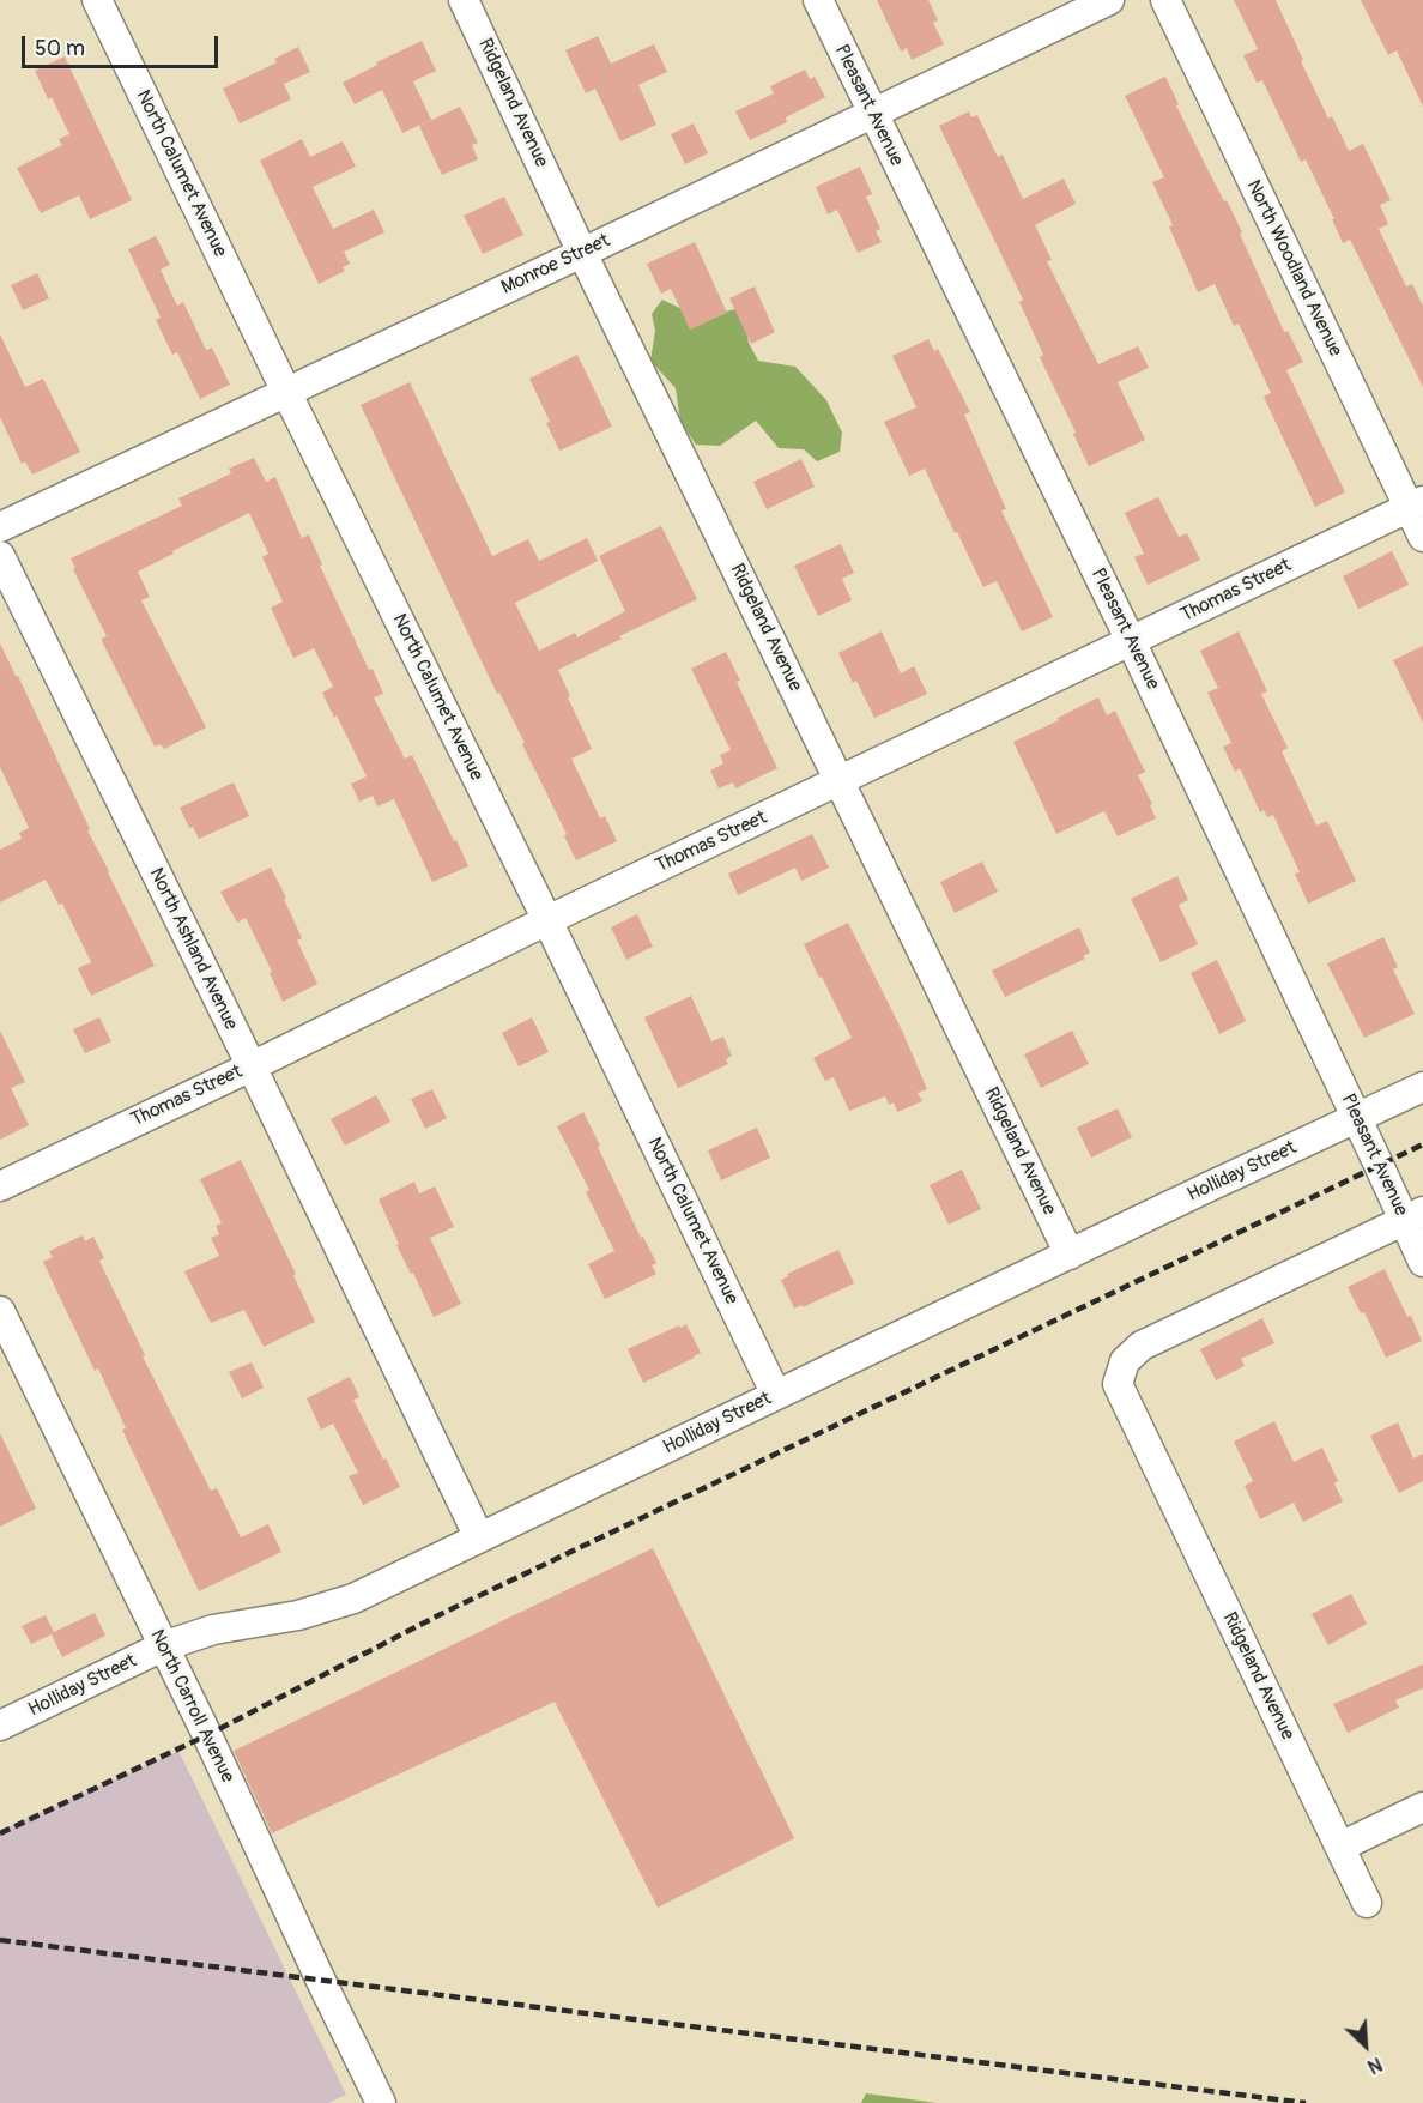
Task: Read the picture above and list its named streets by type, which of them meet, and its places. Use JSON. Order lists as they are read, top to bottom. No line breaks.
{"streets":{"street":["Ridgeland Avenue","Pleasant Avenue","North Calumet Avenue","Monroe Street","North Woodland Avenue","Thomas Street","North Ashland Avenue","Holliday Street","North Carroll Avenue"]},"crossings":[["Ridgeland Avenue","Pleasant Avenue"],["Ridgeland Avenue","Monroe Street"],["Ridgeland Avenue","Thomas Street"],["Ridgeland Avenue","Holliday Street"],["Pleasant Avenue","Monroe Street"],["Pleasant Avenue","Thomas Street"],["Pleasant Avenue","Holliday Street"],["North Calumet Avenue","Monroe Street"],["North Calumet Avenue","Thomas Street"],["North Calumet Avenue","Holliday Street"],["North Woodland Avenue","Thomas Street"],["Thomas Street","North Ashland Avenue"],["North Ashland Avenue","Holliday Street"],["Holliday Street","North Carroll Avenue"]],"scale_bar":"50 m","north":"bottom right"}
